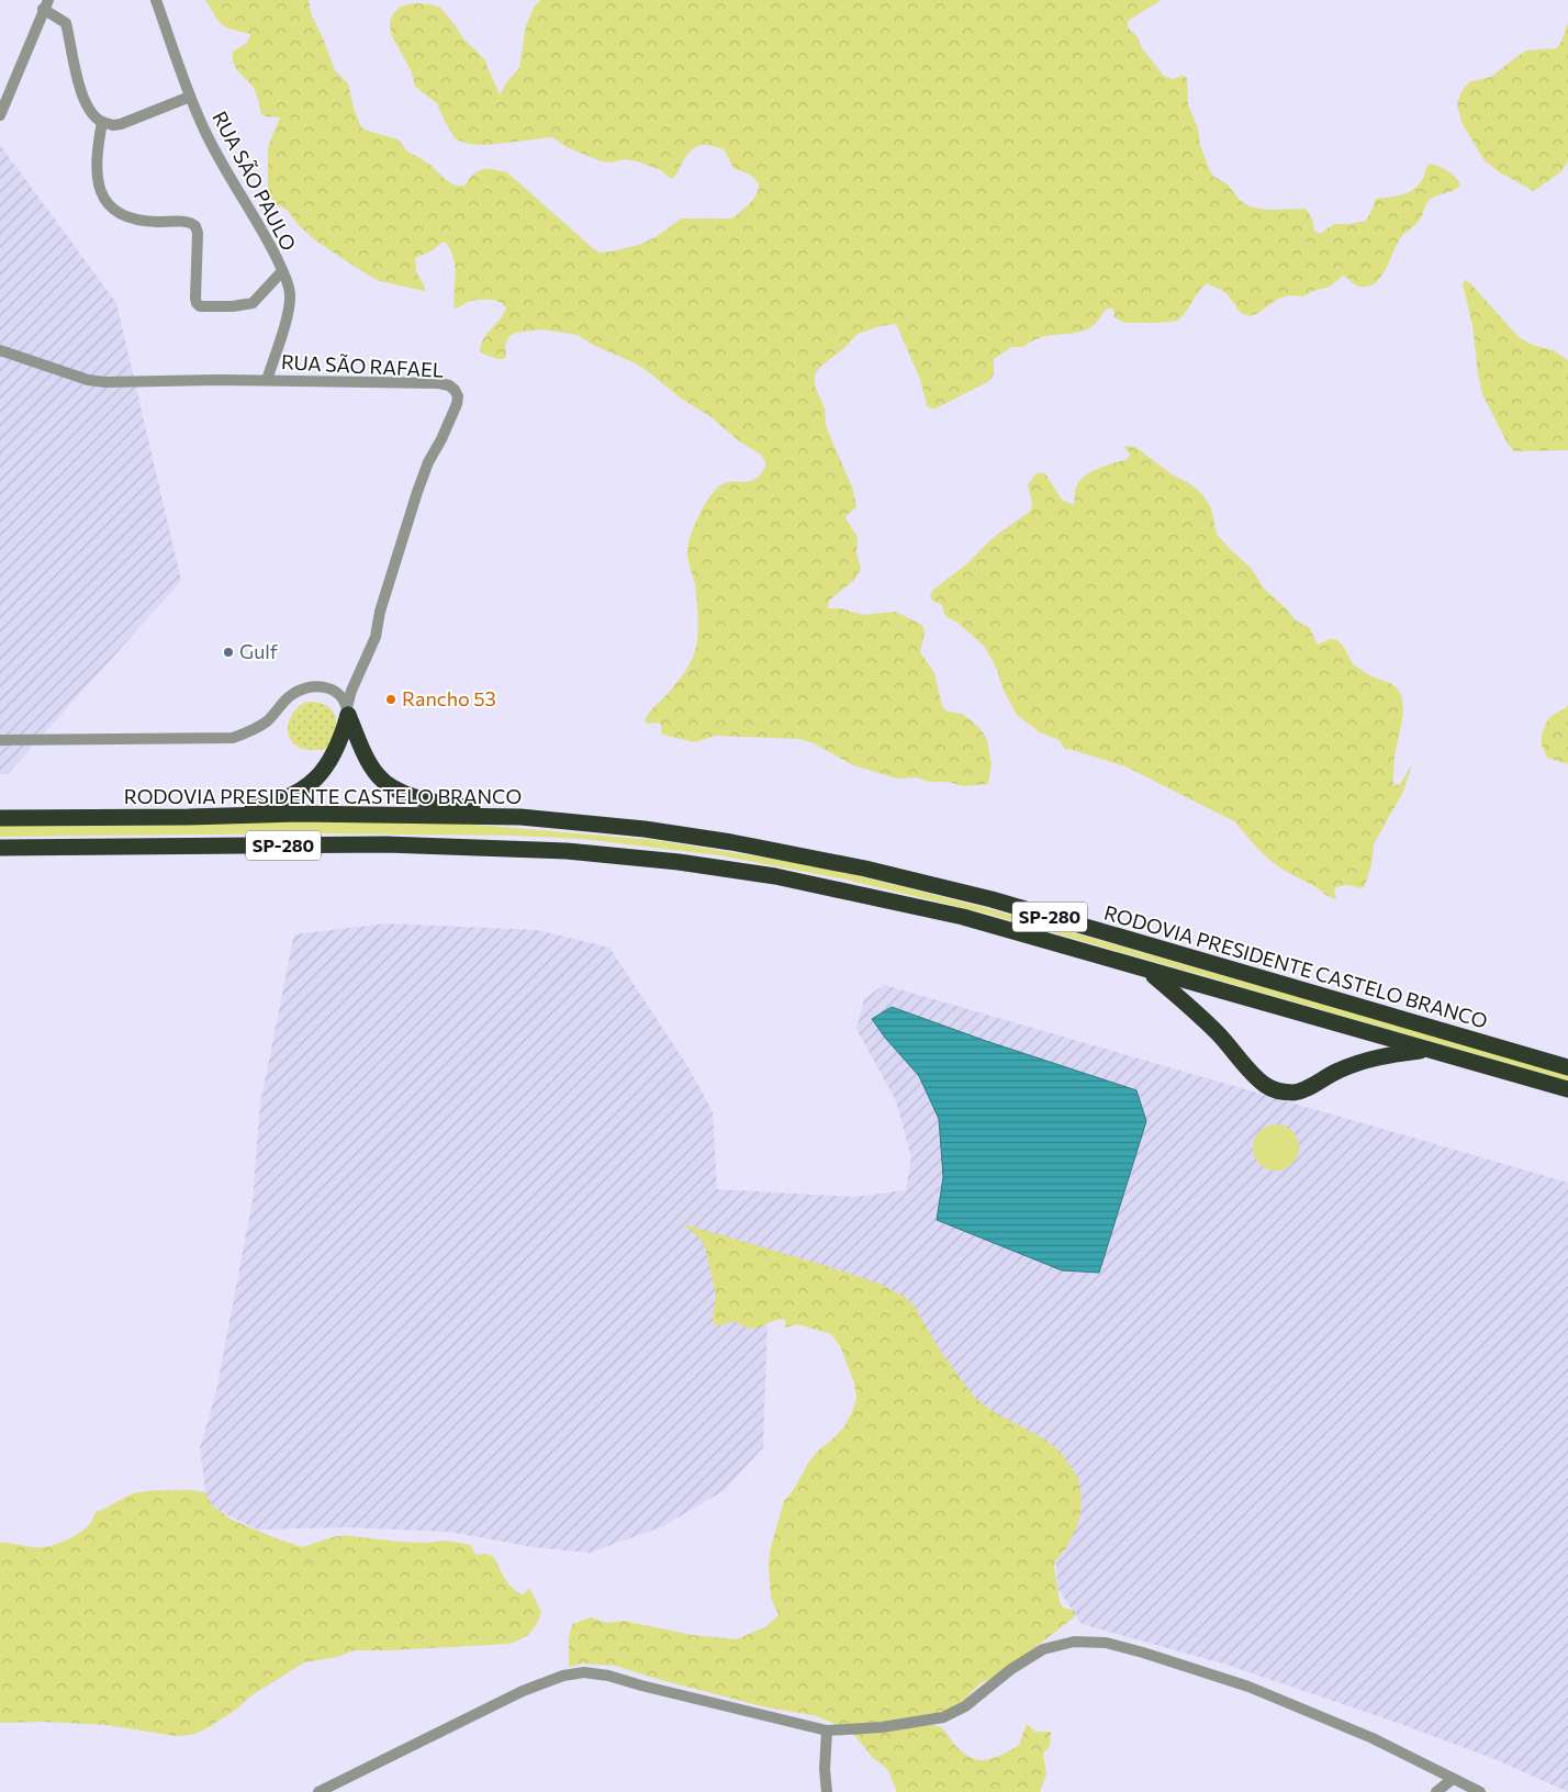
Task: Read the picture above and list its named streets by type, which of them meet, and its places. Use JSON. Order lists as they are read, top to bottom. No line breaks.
{"streets":{"highway":["RODOVIA PRESIDENTE CASTELO BRANCO","SP-280"],"street":["RUA SÃO PAULO","RUA SÃO RAFAEL"]},"crossings":[["RUA SÃO PAULO","RUA SÃO RAFAEL"]],"places":["Gulf","Rancho 53"]}
